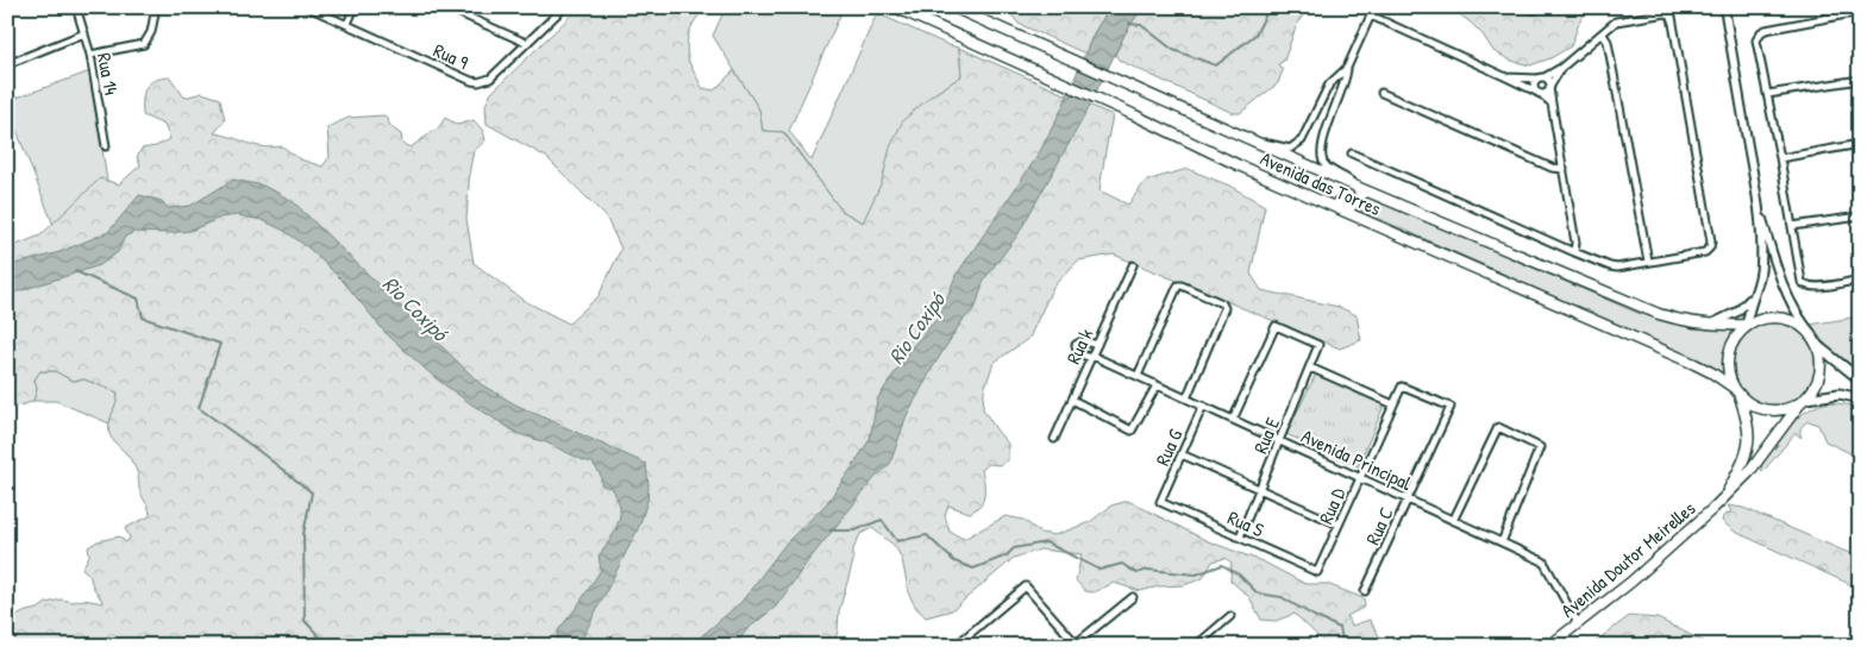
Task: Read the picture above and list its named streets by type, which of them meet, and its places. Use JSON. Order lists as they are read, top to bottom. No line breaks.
{"streets":{"main road":["Avenida das Torres","Avenida Doutor Meirelles"],"street":["Rua 9","Rua 14","Rua k","Rua E","Rua G","Avenida Principal","Rua D","Rua S","Rua C"]},"crossings":[["Avenida das Torres","Avenida Doutor Meirelles"],["Rua k","Avenida Principal"],["Rua E","Avenida Principal"],["Rua E","Rua S"],["Rua G","Avenida Principal"],["Rua G","Rua S"],["Avenida Principal","Rua D"],["Avenida Principal","Rua C"],["Avenida Principal","Avenida Doutor Meirelles"],["Rua D","Rua S"],["Rua D","Rua C"]],"water":["Rio Coxipó"]}
